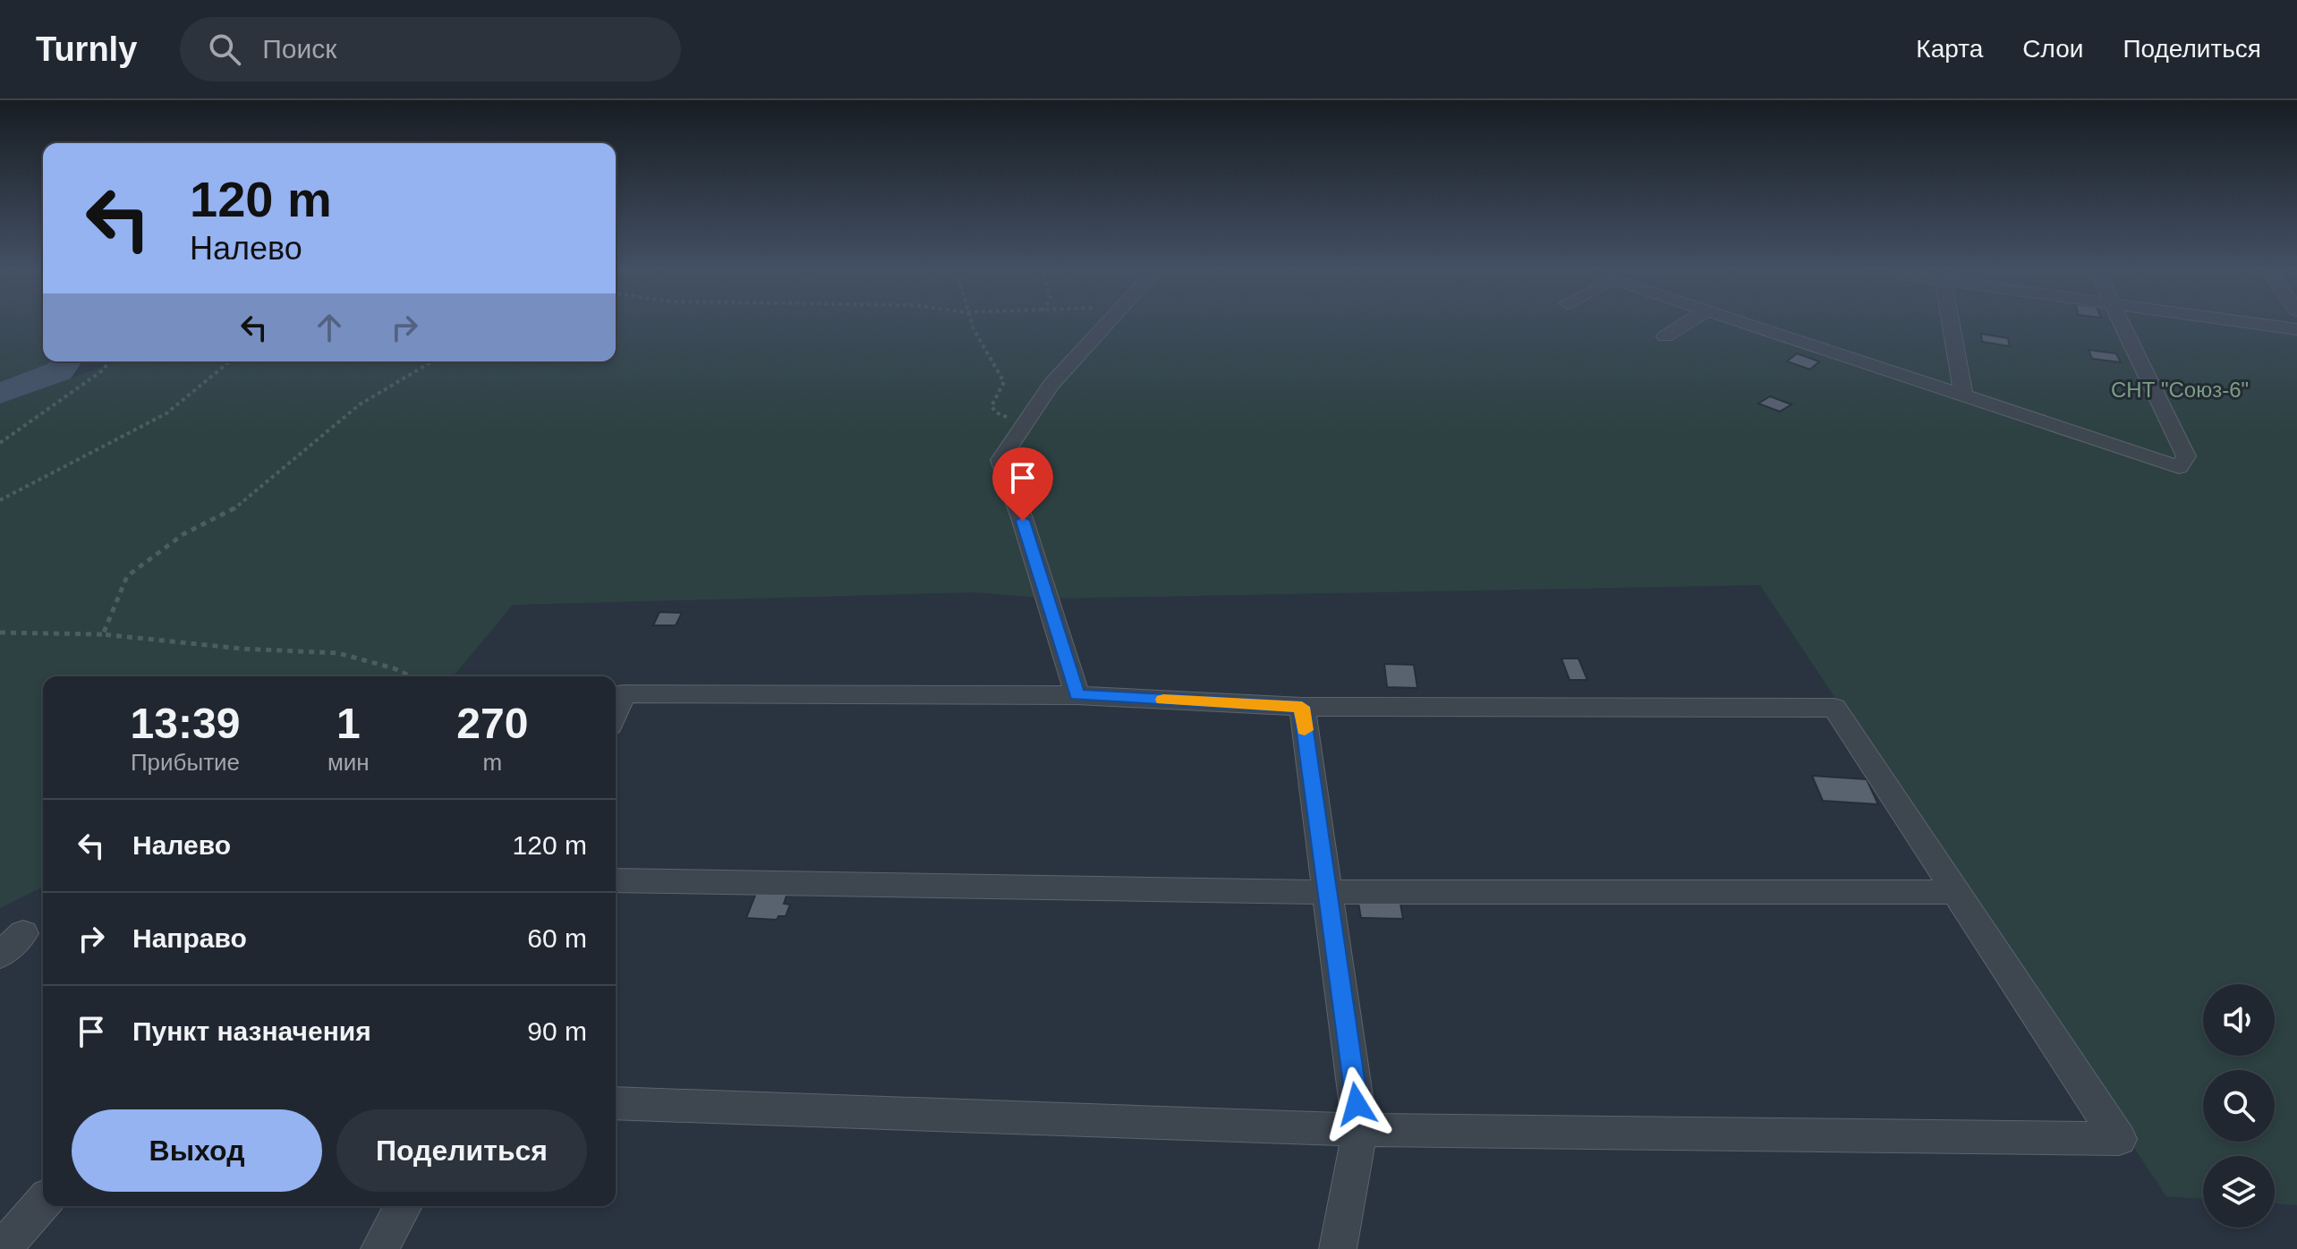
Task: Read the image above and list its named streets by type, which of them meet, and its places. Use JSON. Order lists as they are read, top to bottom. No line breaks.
{"parks":["СНТ \"Союз-6\""],"page":{"header":"Turnly","search":"Поиск","nav":["Карта","Слои","Поделиться"],"turn":["120 m","Налево"],"eta":["13:39","Прибытие","1","мин","270","m"],"list":[{"name":"Налево","value":"120 m"},{"name":"Направо","value":"60 m"},{"name":"Пункт назначения","value":"90 m"}],"buttons":["Выход","Поделиться"]}}
